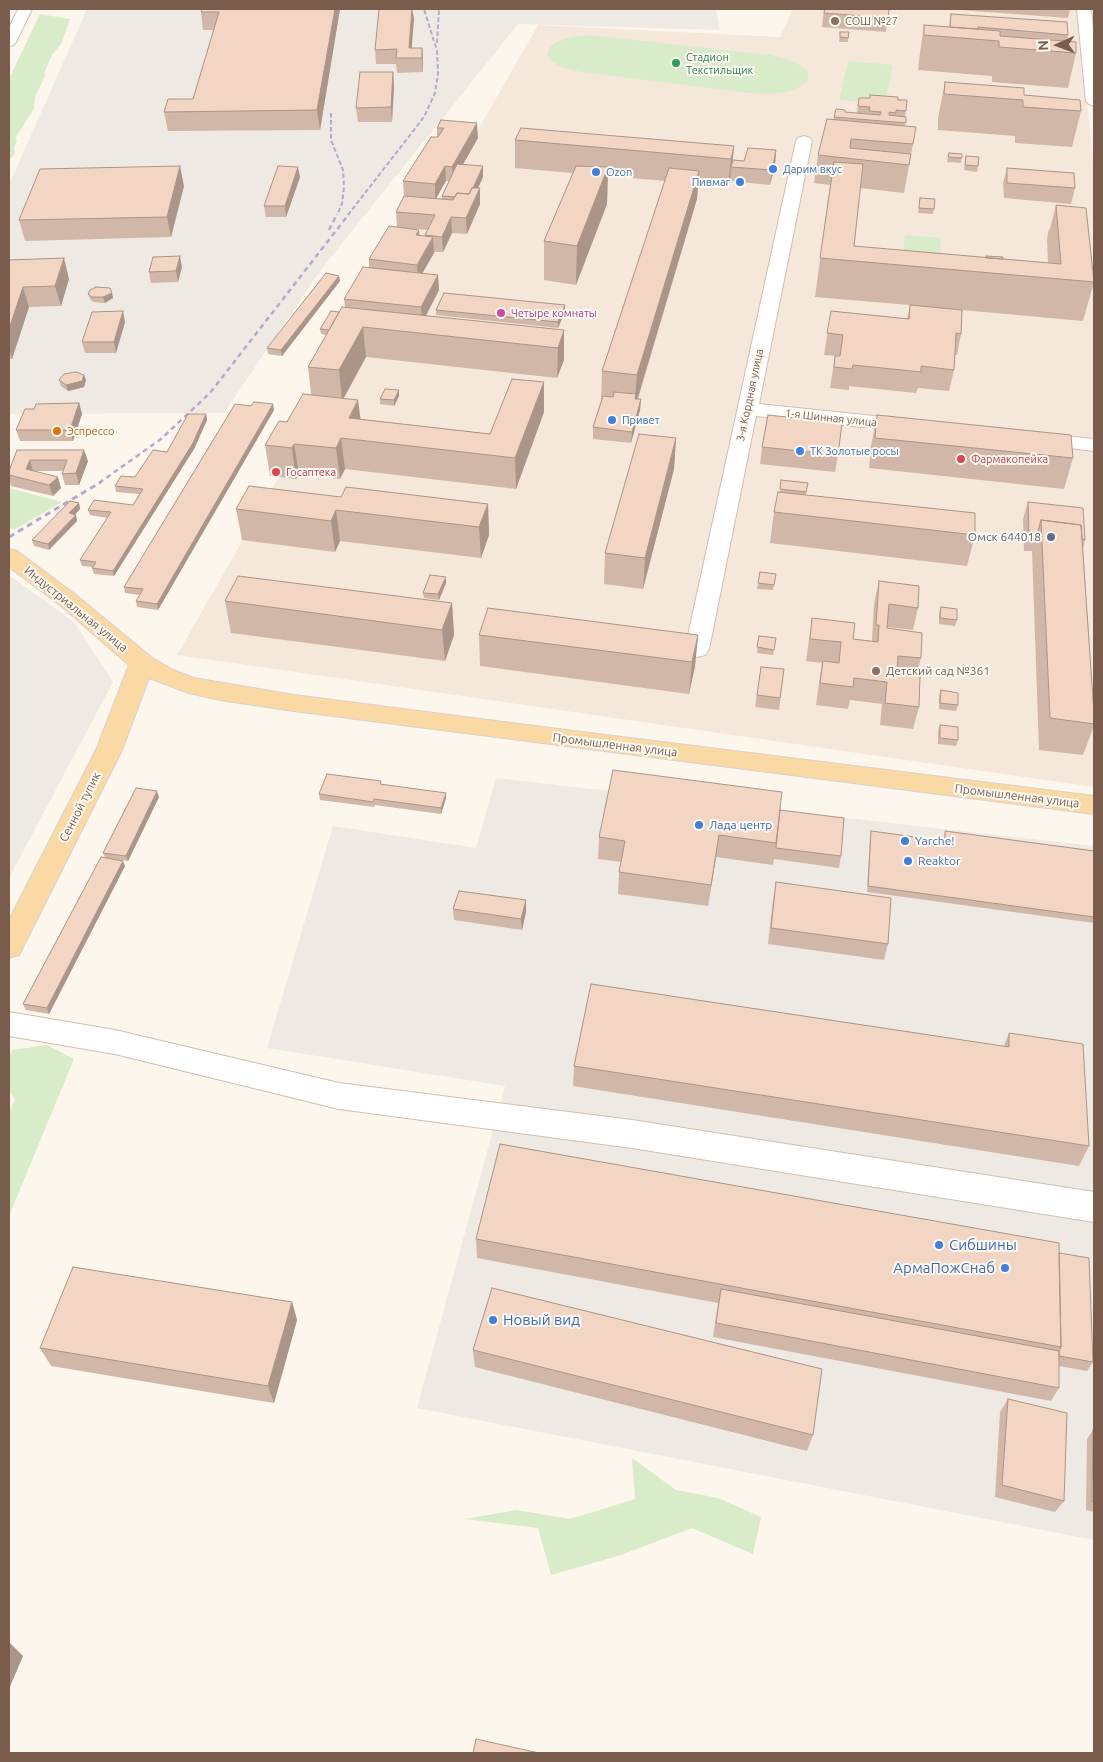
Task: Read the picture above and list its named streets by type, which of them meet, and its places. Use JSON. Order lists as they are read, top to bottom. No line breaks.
{"streets":{"main road":["Индустриальная улица","Промышленная улица","Сенной тупик"],"street":["3-я Кордная улица","1-я Шинная улица"]},"crossings":[["3-я Кордная улица","1-я Шинная улица"],["Индустриальная улица","Промышленная улица"],["Индустриальная улица","Сенной тупик"],["Промышленная улица","Сенной тупик"]],"places":["СОШ №27","Стадион Текстильщик","Дарим вкус","Ozon","Пивмаг","Четыре комнаты","Привет","Эспрессо","ТК Золотые росы","Фармакопейка","Госаптека","Омск 644018","Детский сад №361","Лада центр","Yarche!","Reaktor","Сибшины","АрмаПожСнаб","Новый вид"],"north":"left"}
